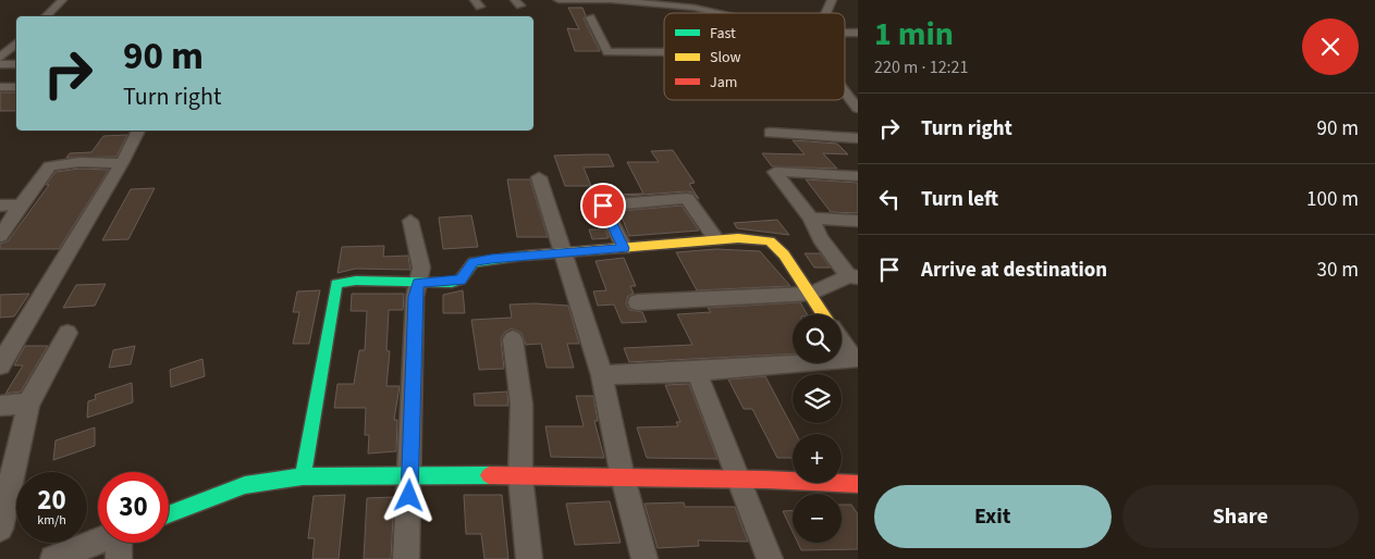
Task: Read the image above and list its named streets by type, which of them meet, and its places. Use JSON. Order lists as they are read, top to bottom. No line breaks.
{"legend":["Fast","Slow","Jam"],"page":{"heading":["1 min","220 m · 12:21"],"turn":["90 m","Turn right"],"list":[{"name":"Turn right","value":"90 m"},{"name":"Turn left","value":"100 m"},{"name":"Arrive at destination","value":"30 m"}],"map_buttons":["+","−"],"speed":"20 km/h","limit":"30","buttons":["Exit","Share"]}}
